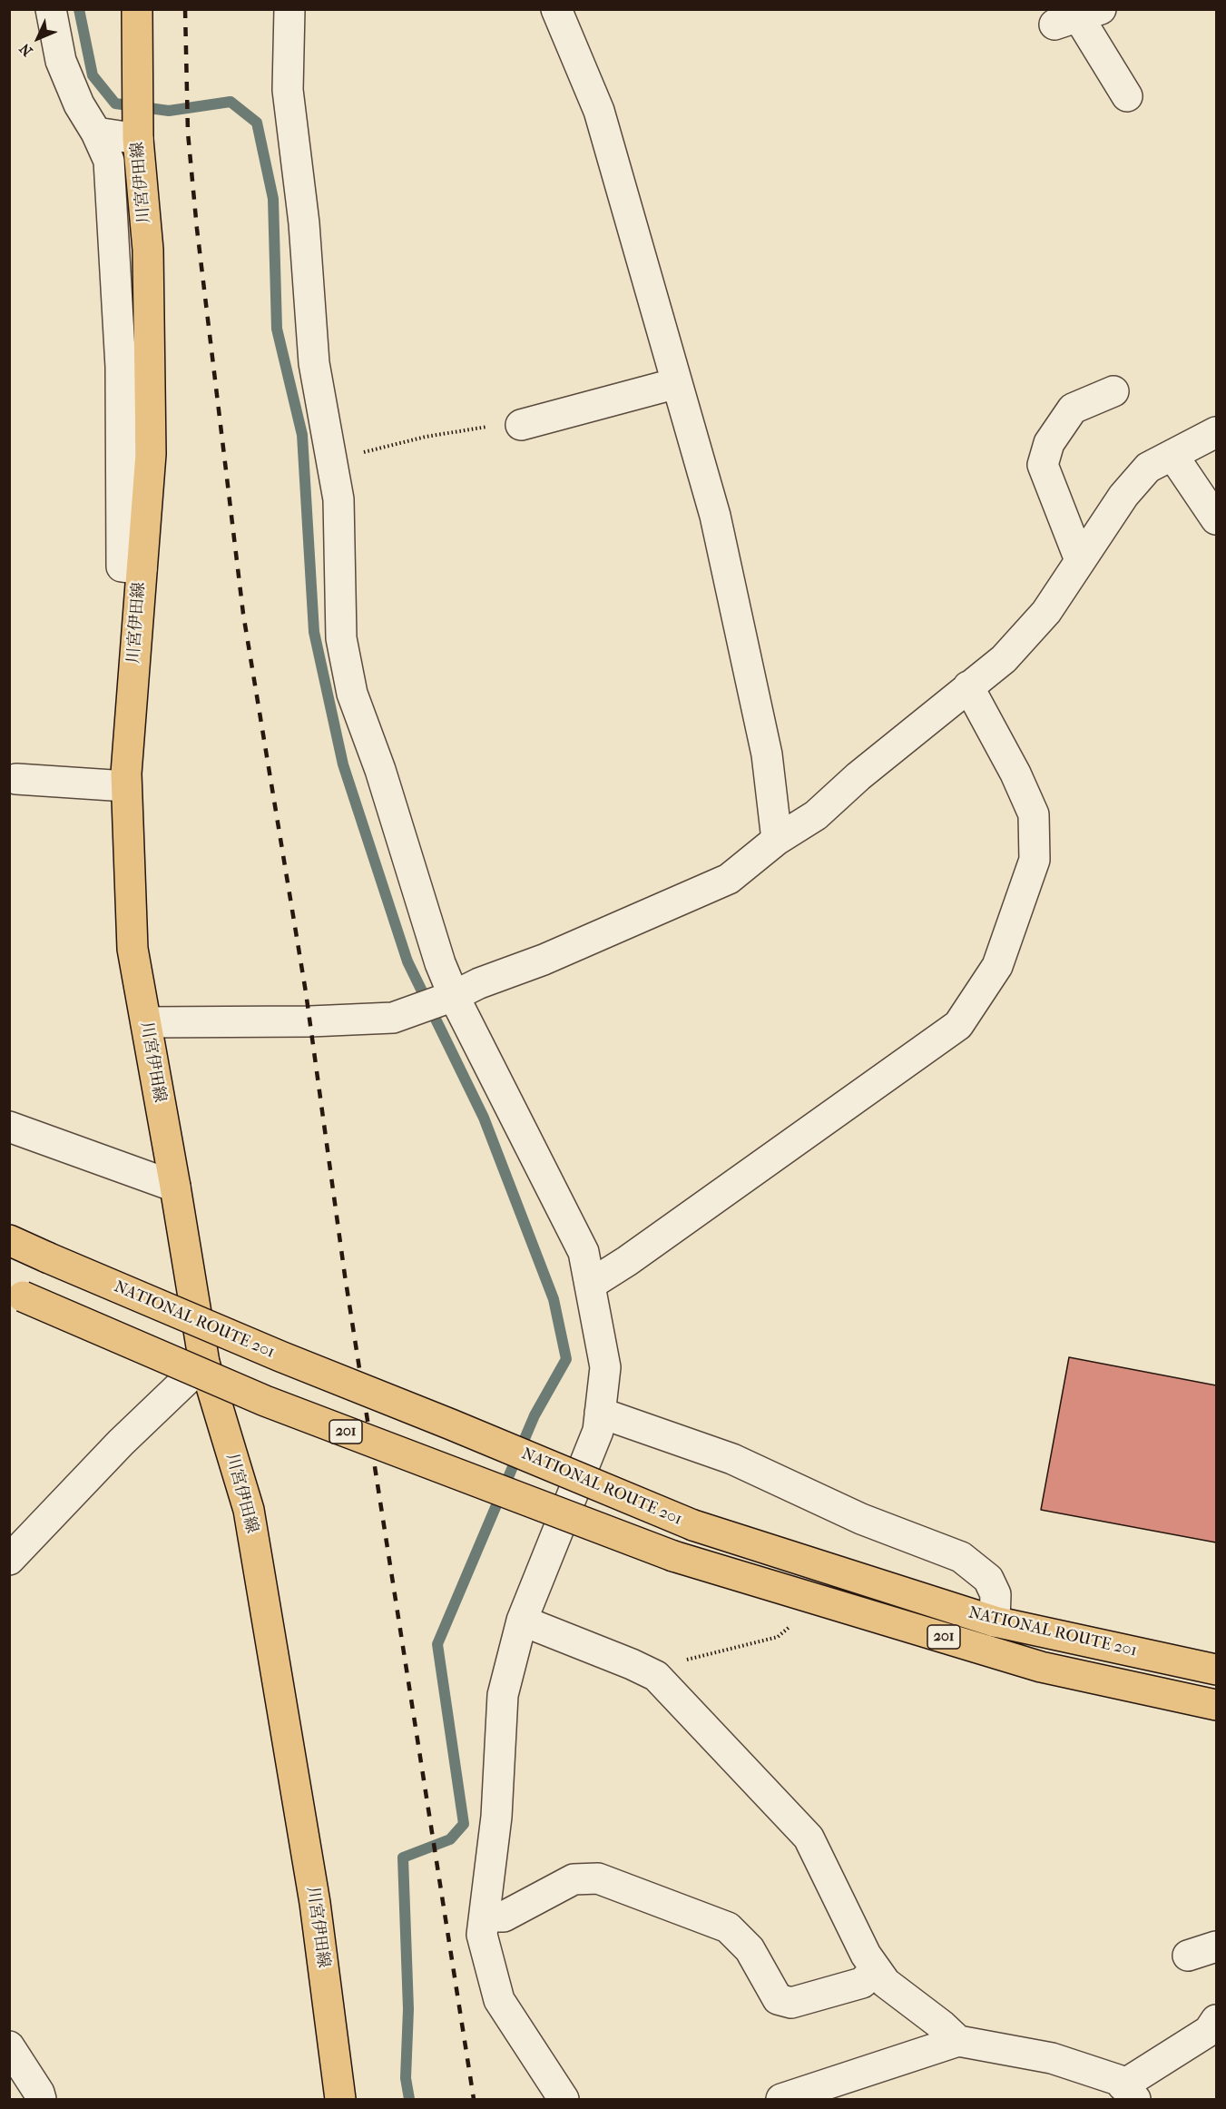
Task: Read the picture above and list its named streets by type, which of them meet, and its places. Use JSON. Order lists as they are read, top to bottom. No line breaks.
{"streets":{"main road":["川宮伊田線","NATIONAL ROUTE 201","201"]},"north":"bottom left"}
